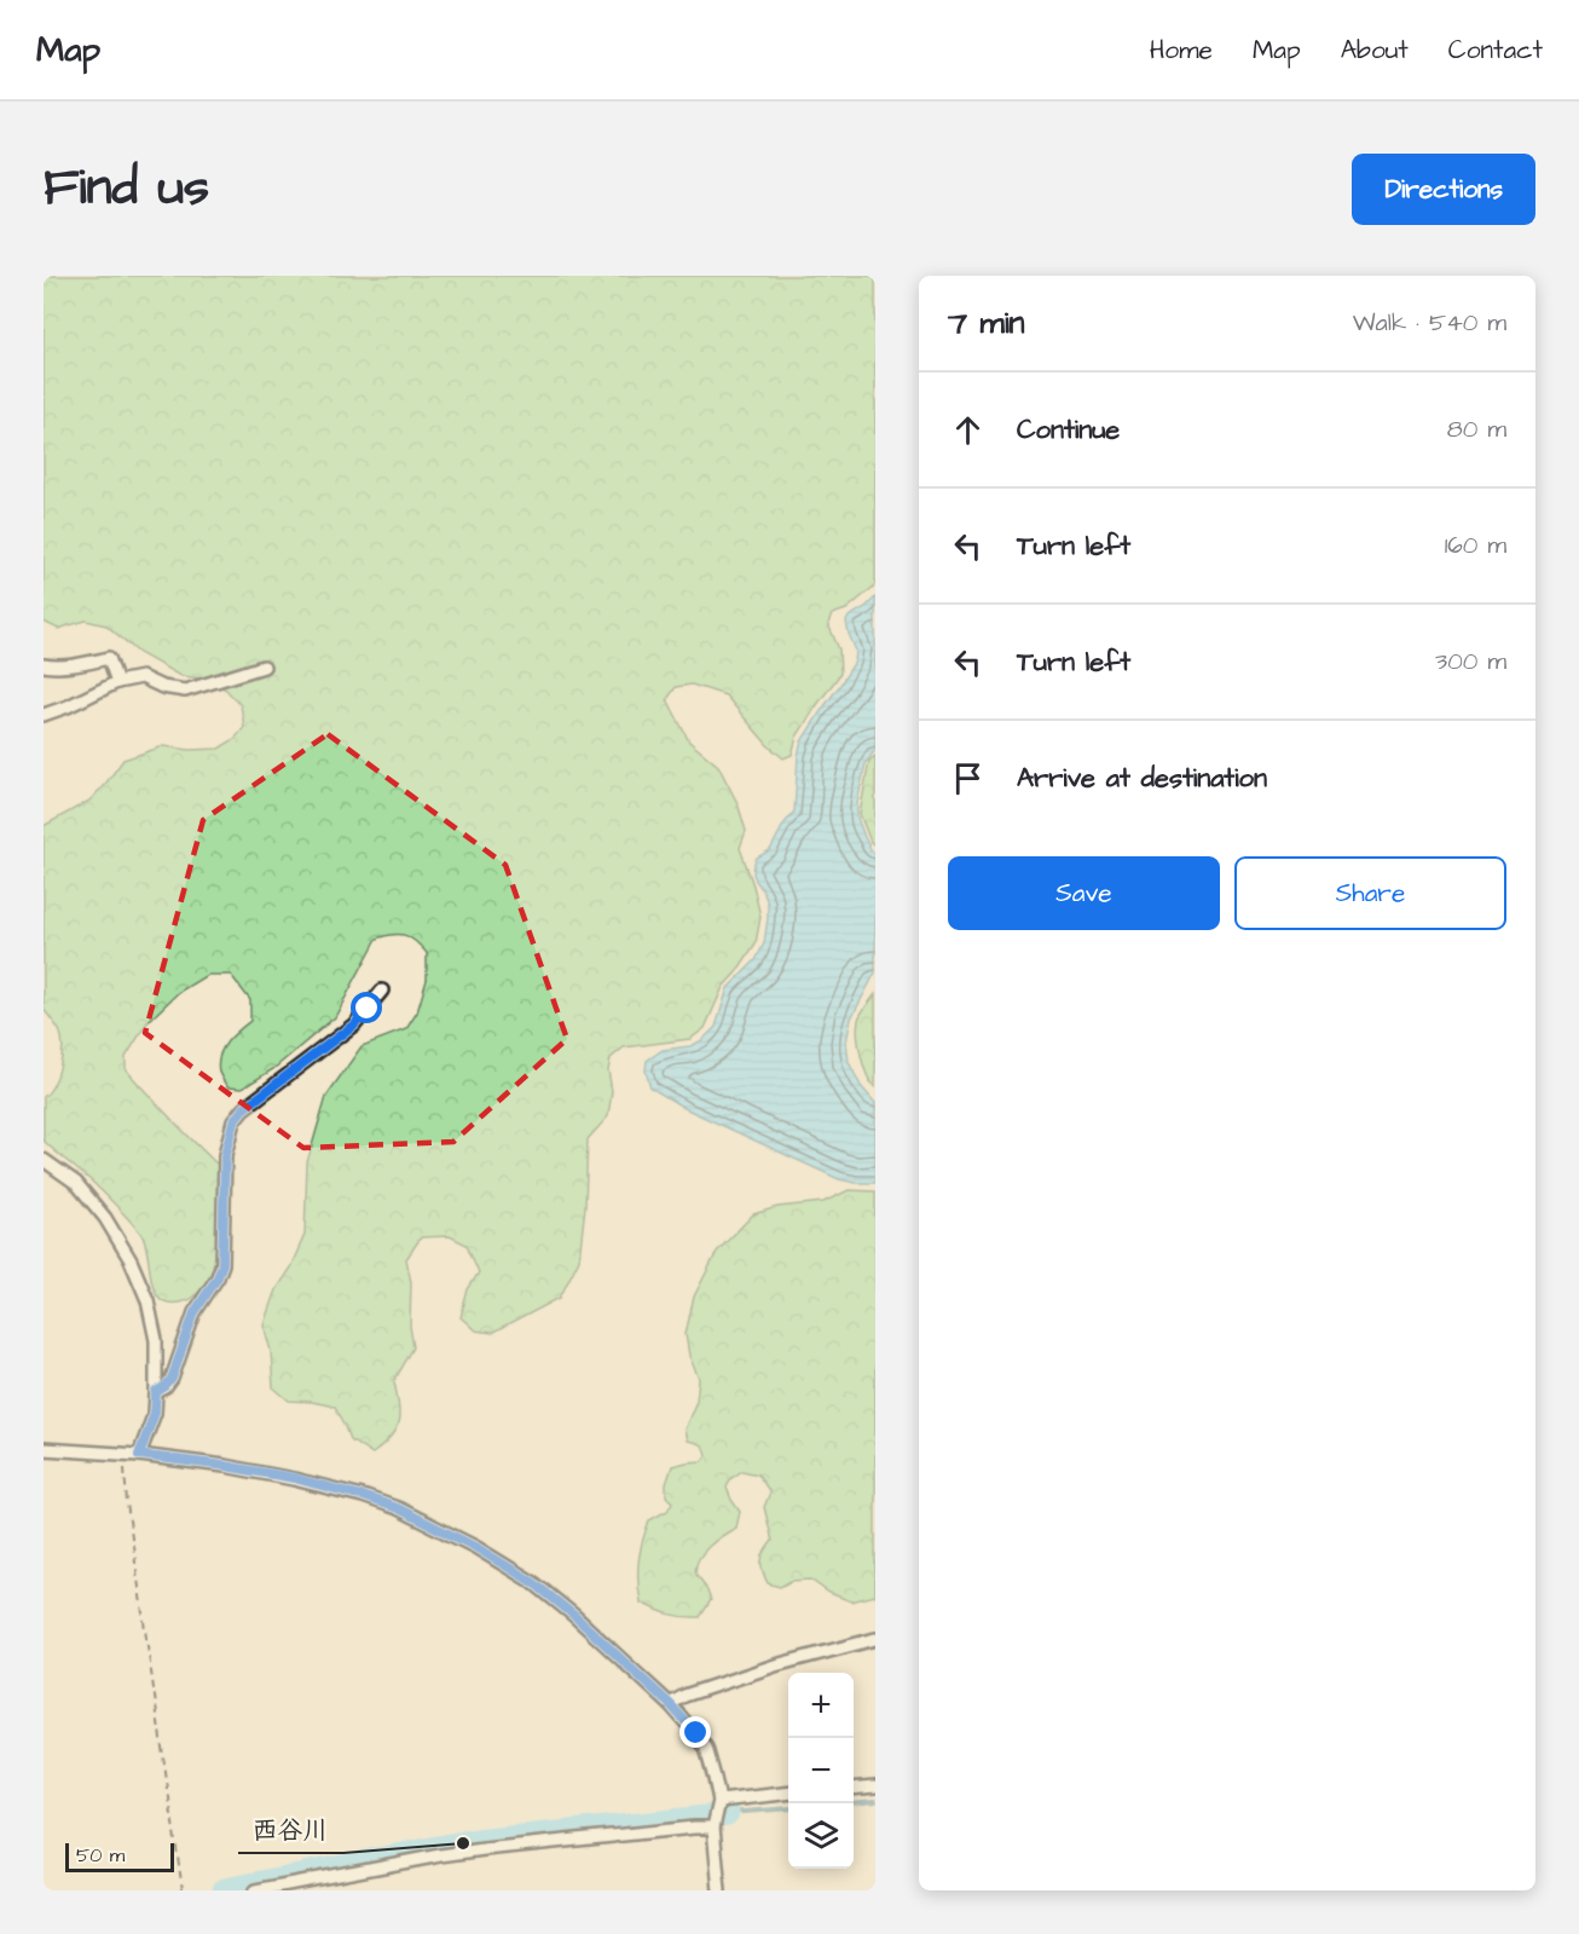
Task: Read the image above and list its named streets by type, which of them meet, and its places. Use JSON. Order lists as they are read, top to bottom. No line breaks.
{"places":["西谷川"],"scale_bar":"50 m","page":{"header":"Map","nav":["Home","Map","About","Contact"],"title":"Find us","buttons":["Directions",["Save","Share"]],"heading":["7 min","Walk · 540 m"],"list":[["Continue","80 m"],["Turn left","160 m"],["Turn left","300 m"],"Arrive at destination"],"map_buttons":["+","−"],"scale":"50 m"}}
